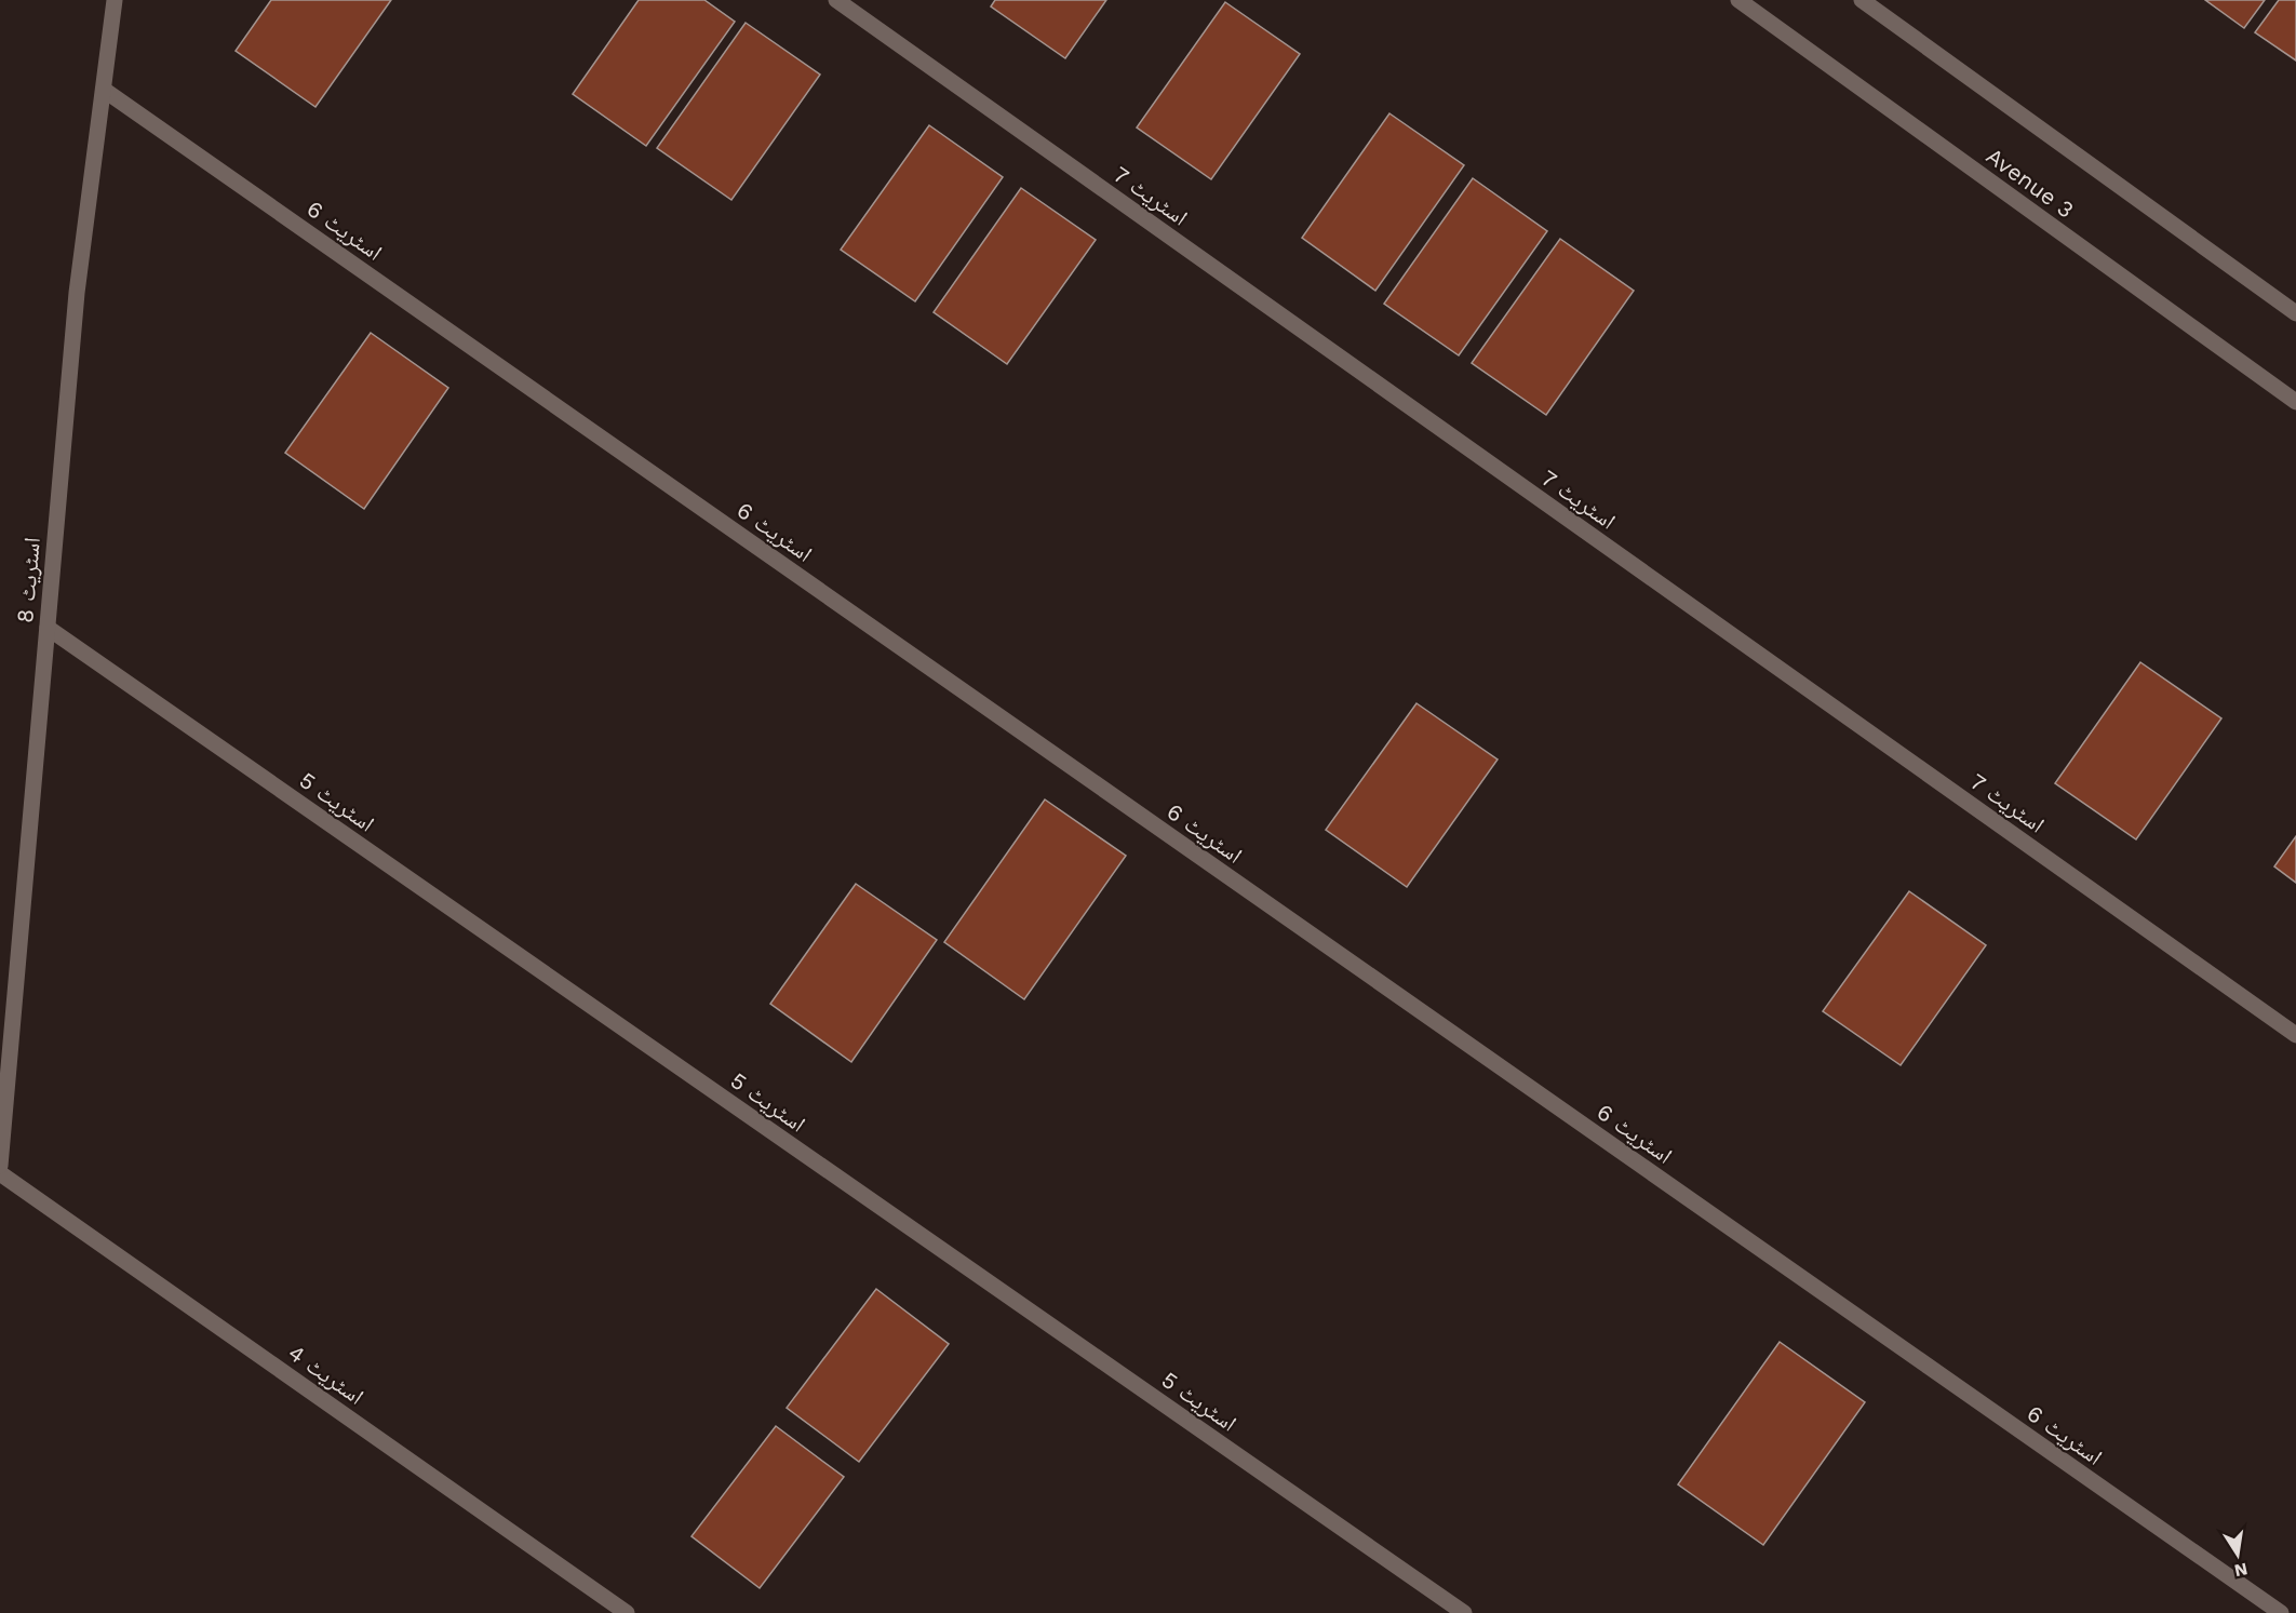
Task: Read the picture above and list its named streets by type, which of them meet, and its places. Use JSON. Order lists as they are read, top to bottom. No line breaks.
{"streets":{"street":["Avenue 3","اسٹریٹ 7","اسٹریٹ 6","اسٹریٹ 8","اسٹریٹ 5","اسٹریٹ 4"]},"crossings":[["اسٹریٹ 6","اسٹریٹ 8"],["اسٹریٹ 8","اسٹریٹ 5"]],"north":"bottom"}
